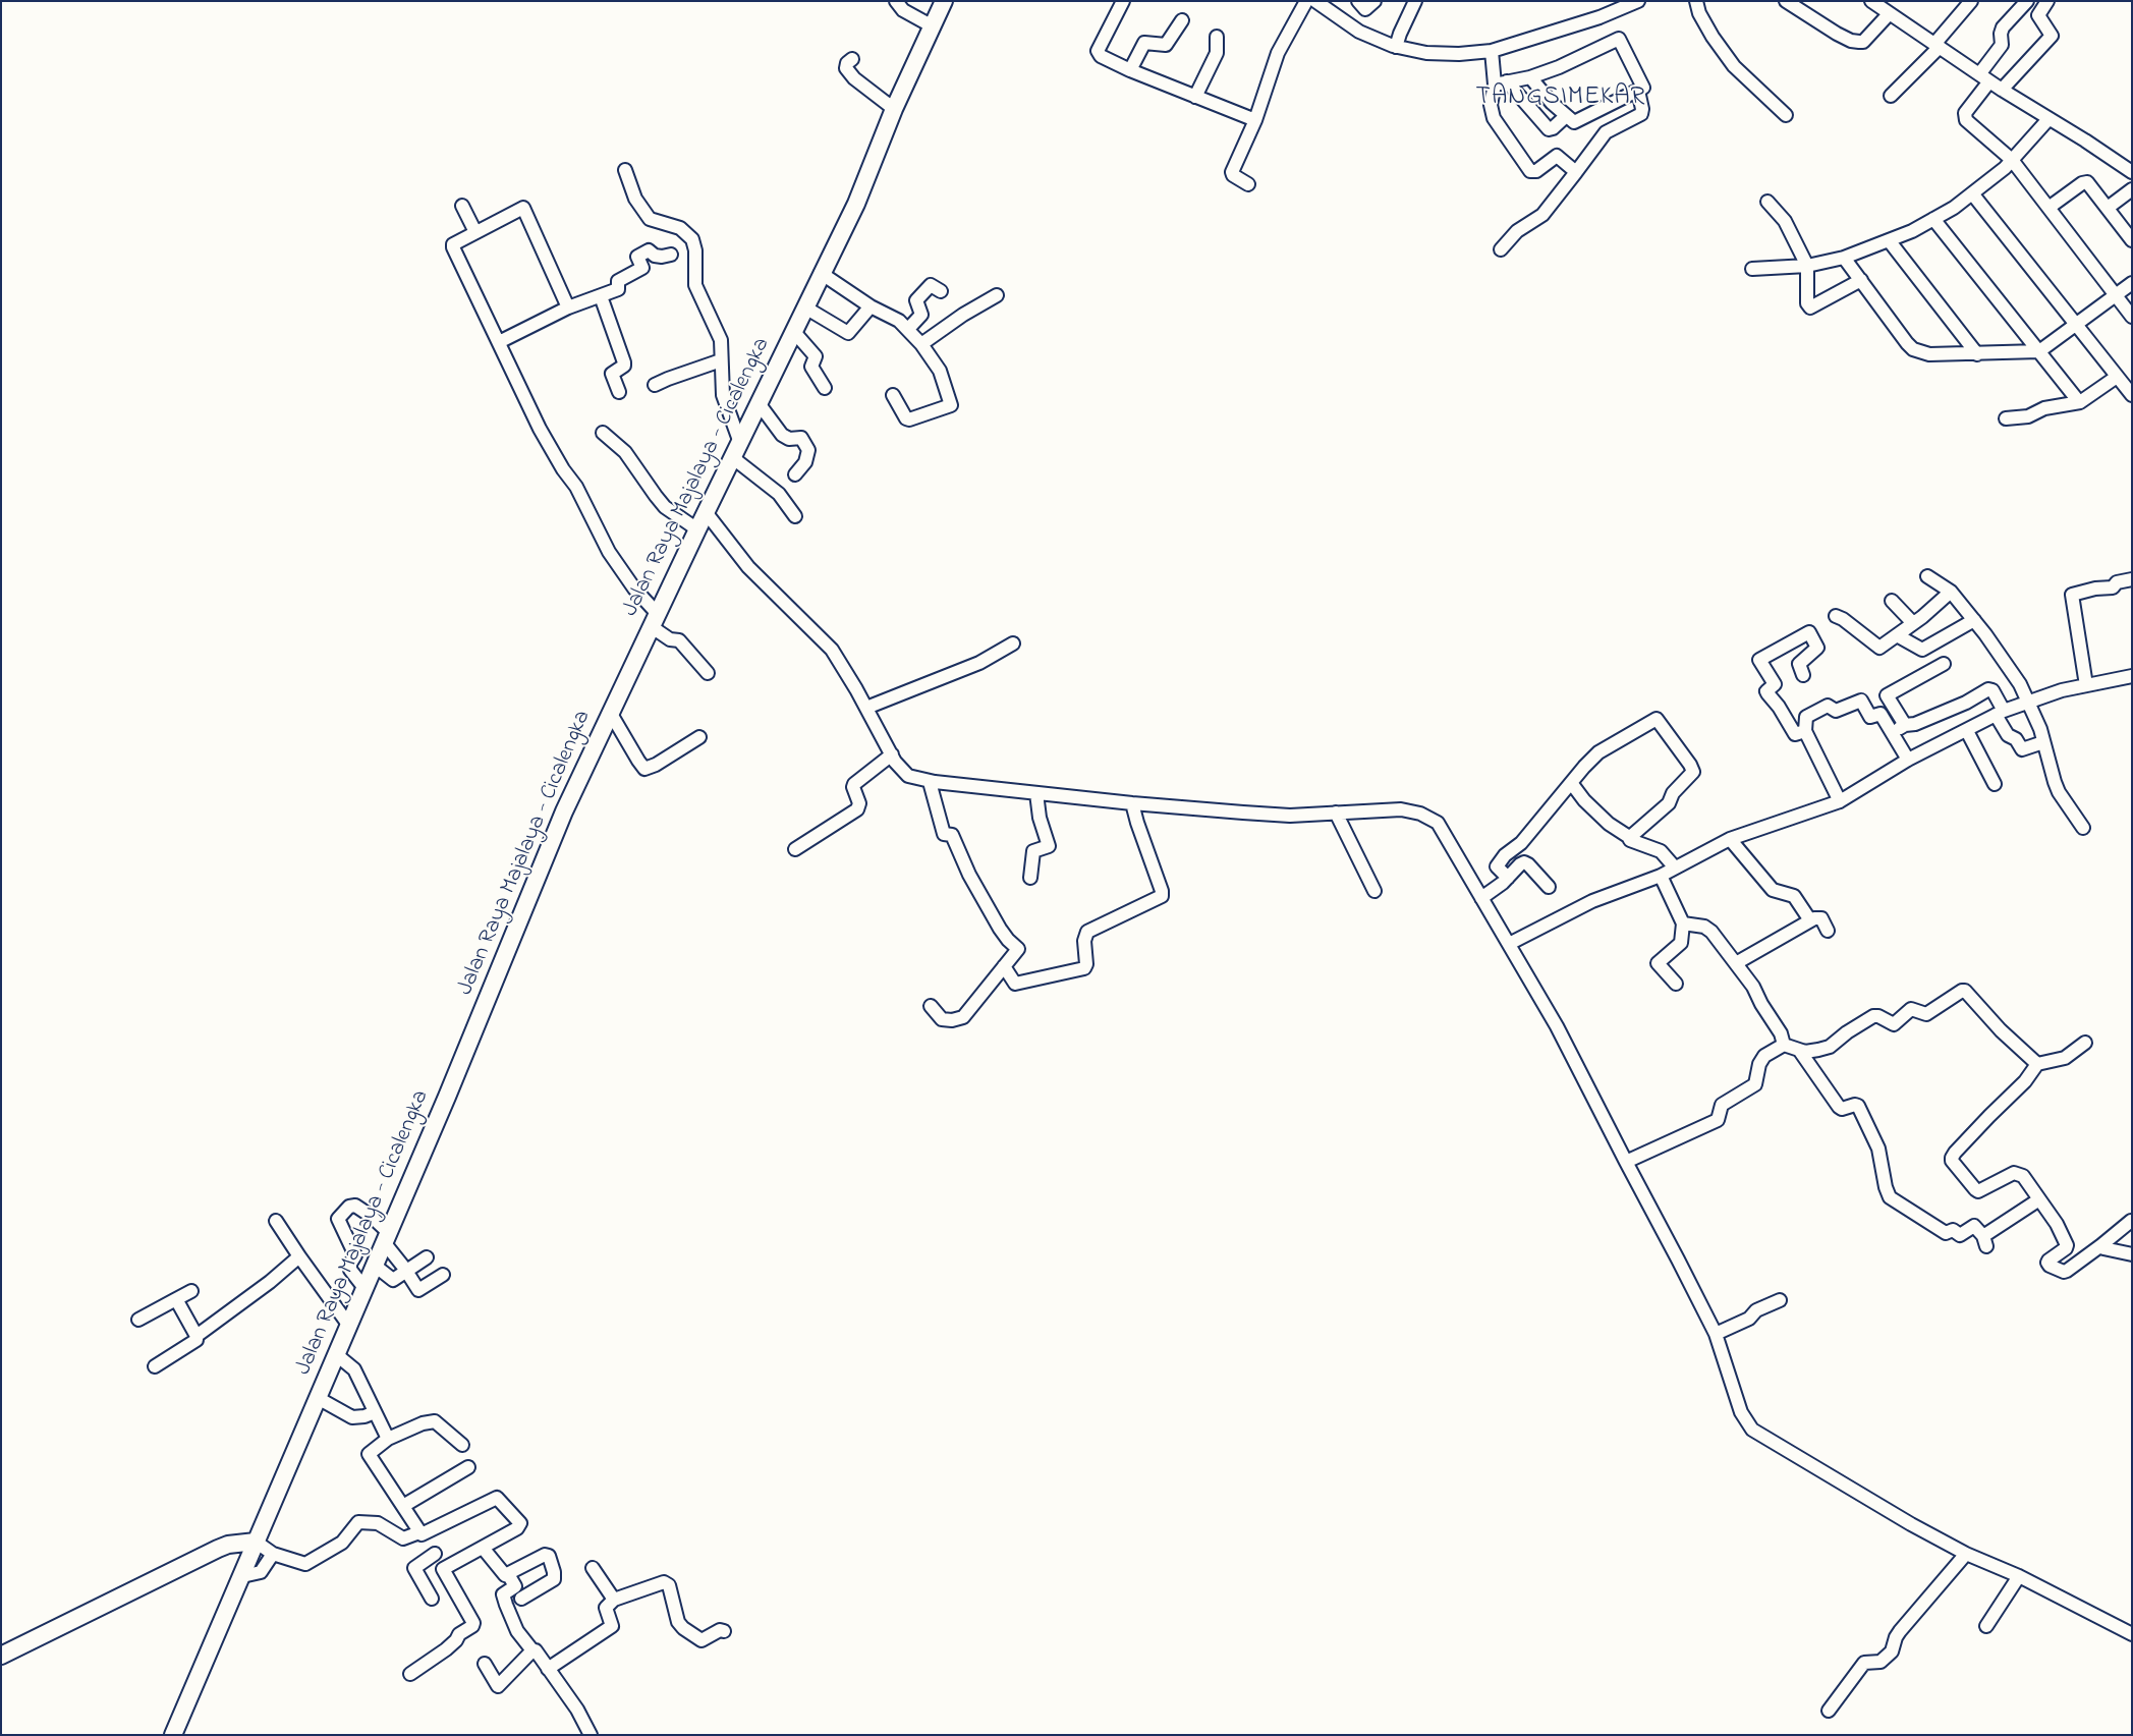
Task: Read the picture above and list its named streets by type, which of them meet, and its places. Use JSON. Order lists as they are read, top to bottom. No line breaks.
{"streets":{"main road":["Jalan Raya Majalaya - Cicalengka"]},"districts":["TANGSIMEKAR"]}
